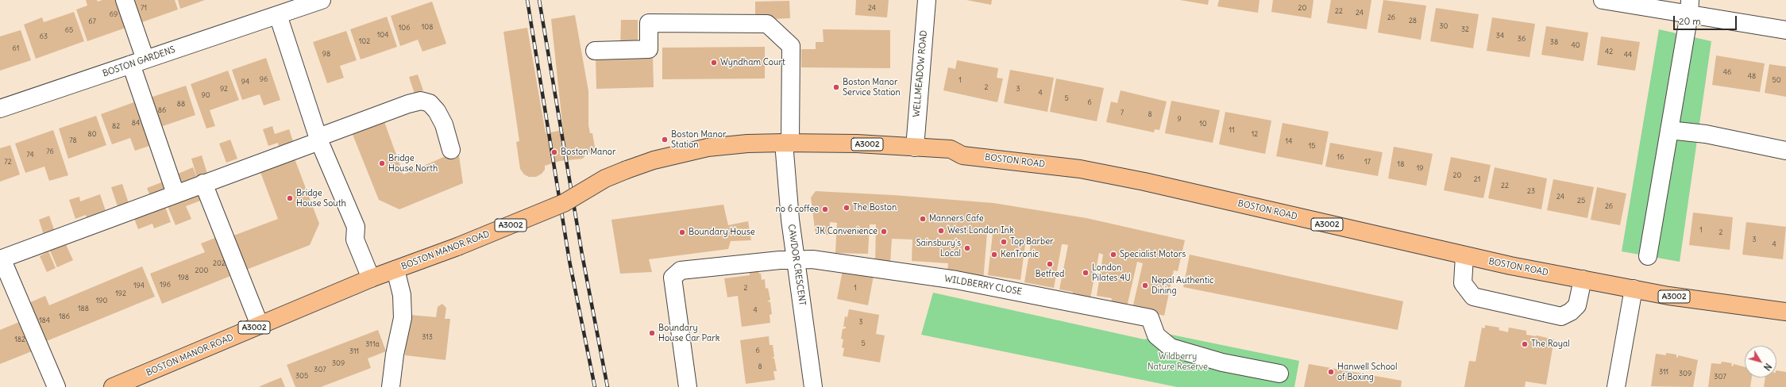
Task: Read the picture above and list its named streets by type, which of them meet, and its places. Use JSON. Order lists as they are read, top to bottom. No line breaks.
{"streets":{"main road":["A3002","BOSTON ROAD","BOSTON MANOR ROAD"],"street":["BOSTON GARDENS","WELLMEADOW ROAD","CAWDOR CRESCENT","WILDBERRY CLOSE"]},"crossings":[["WELLMEADOW ROAD","BOSTON ROAD"],["BOSTON ROAD","BOSTON MANOR ROAD"],["BOSTON ROAD","CAWDOR CRESCENT"],["BOSTON MANOR ROAD","CAWDOR CRESCENT"],["CAWDOR CRESCENT","WILDBERRY CLOSE"]],"parks":["Wildberry Nature Reserve"],"places":["Wyndham Court","Boston Manor Service Station","Boston Manor Station","Boston Manor","Bridge House North","Bridge House South","The Boston","no 6 coffee","Manners Cafe","West London Ink","JK Convenience","Boundary House","Top Barber","Sainsbury's Local","KenTronic","Specialist Motors","Betfred","London Pilates 4U","Nepal Authentic Dining","Boundary House Car Park","The Royal","Hanwell School of Boxing"],"house_numbers":["71","24","20","22","24","69","26","28","67","30","108","106","32","65","104","34","63","36","102","38","40","61","42","98","44","46","48","96","1","50","94","2","92","3","4","90","5","6","88","86","7","8","9","84","10","82","11","80","12","78","14","15","76","74","16","72","17","18","19","20","21","22","23","24","25","26","1","2","3","4","202","200","198","196","194","2","1","192","190","188","4","186","184","3","313","182","5","311a","6","311","309","8","307","311","309","305","307"],"scale_bar":"20 m","north":"bottom right"}
